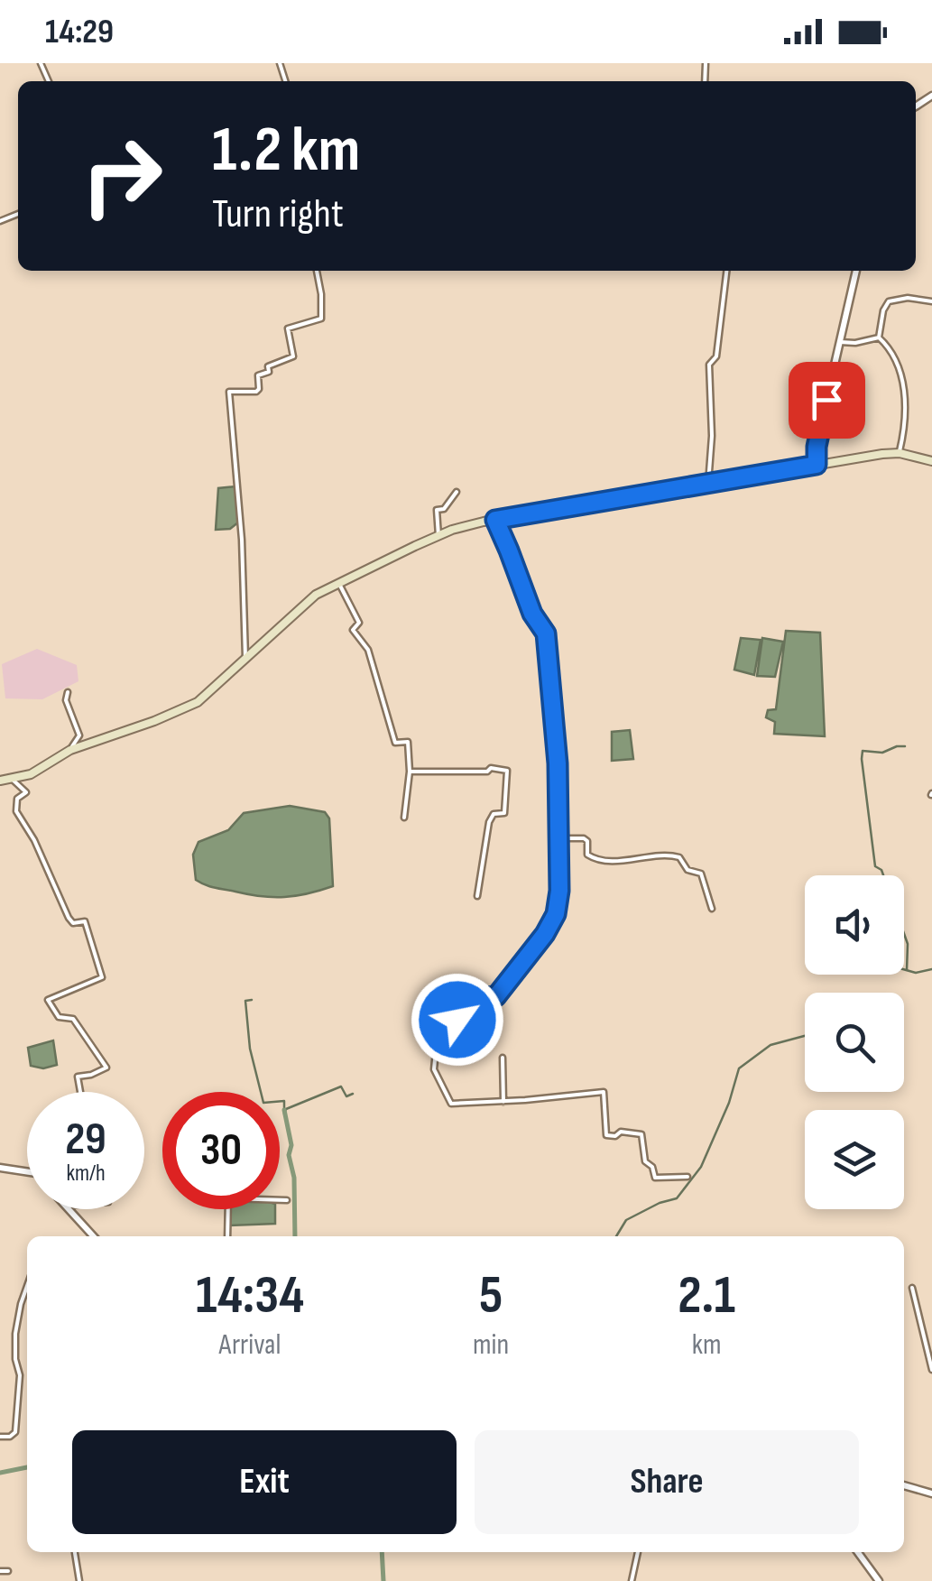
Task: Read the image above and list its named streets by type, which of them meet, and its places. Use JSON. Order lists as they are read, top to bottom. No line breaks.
{"page":{"status":"14:29","turn":["1.2 km","Turn right"],"speed":"29 km/h","limit":"30","eta":["14:34","Arrival","5","min","2.1","km"],"buttons":["Exit","Share"]}}
